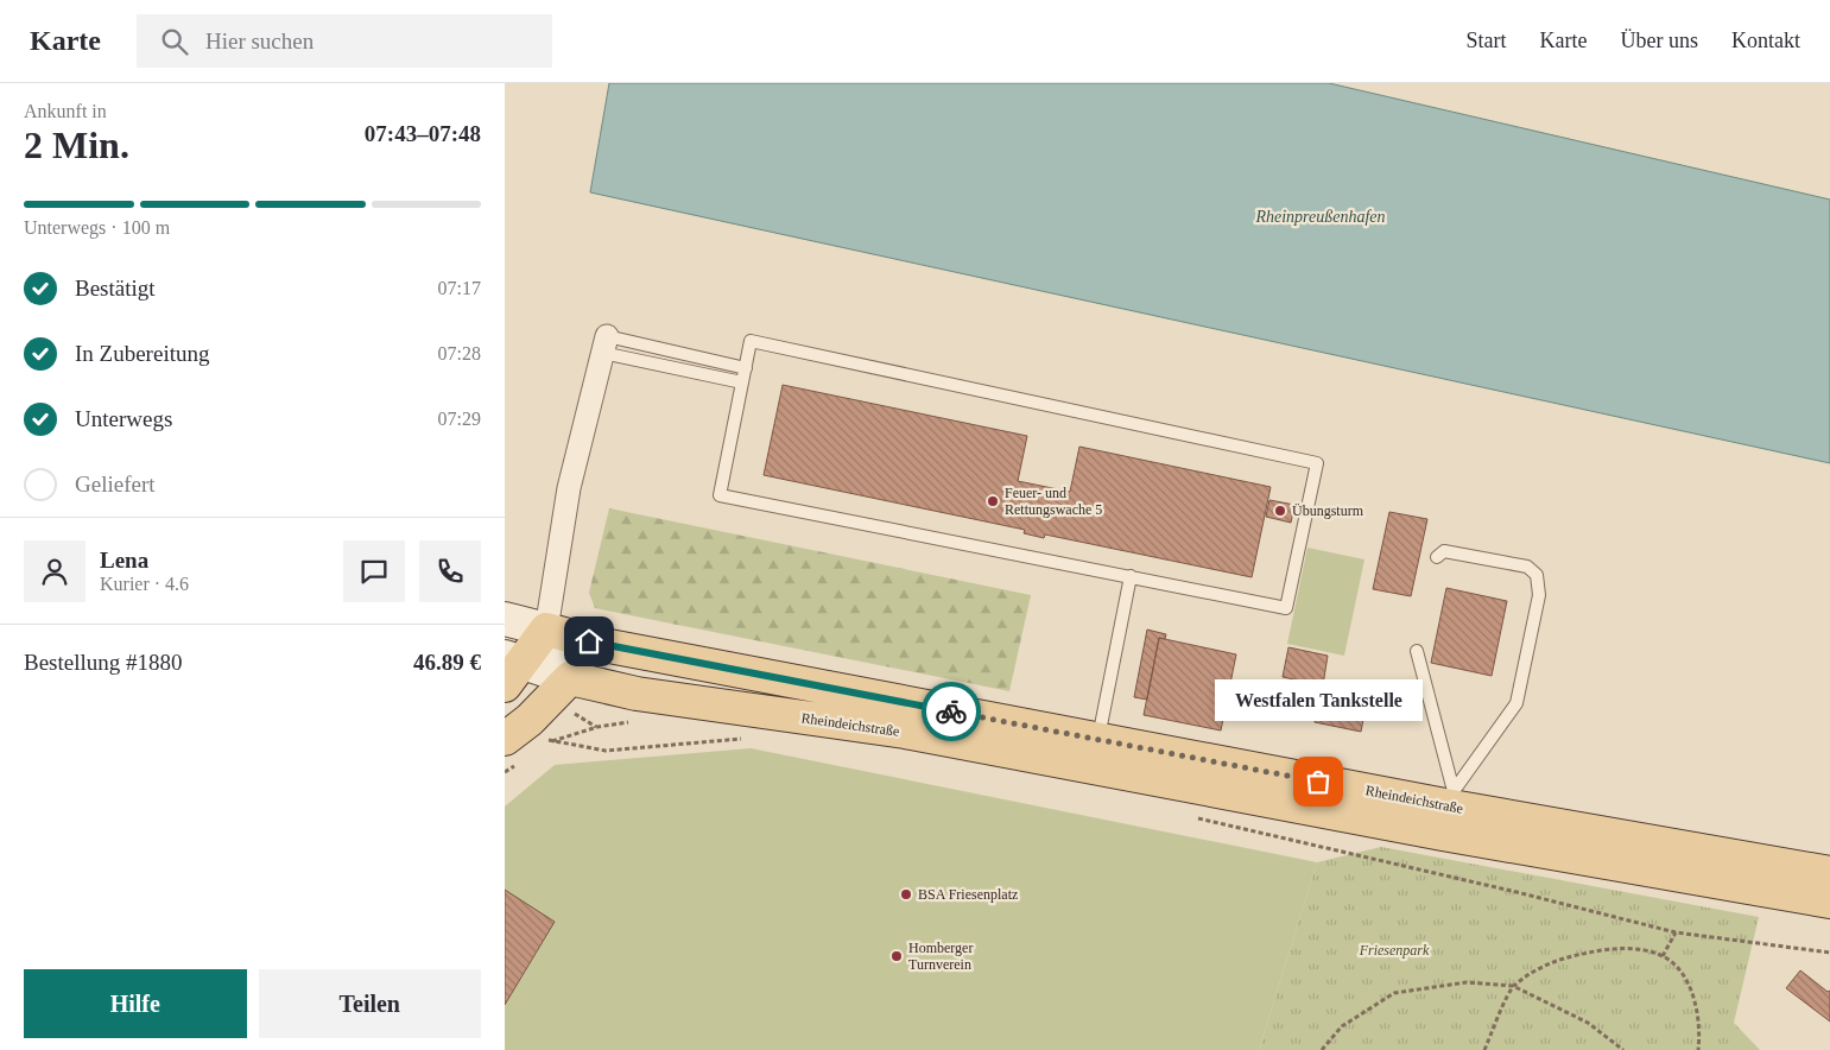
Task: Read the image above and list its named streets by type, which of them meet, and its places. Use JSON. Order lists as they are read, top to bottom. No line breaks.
{"streets":{"main road":["Rheindeichstraße"]},"water":["Rheinpreußenhafen"],"parks":["Friesenpark"],"places":["Feuer- und Rettungswache 5","Übungsturm","Westfalen Tankstelle","BSA Friesenplatz","Homberger Turnverein"],"page":{"header":"Karte","search":"Hier suchen","nav":["Start","Karte","Über uns","Kontakt"],"heading":["2 Min.","Ankunft in","07:43–07:48"],"panel":["Lena","Kurier · 4.6","Bestellung #1880","46.89 €"],"bar":"Unterwegs · 100 m","list":[["Bestätigt","07:17"],["In Zubereitung","07:28"],["Unterwegs","07:29"],"Geliefert"],"bubble":"Westfalen Tankstelle","buttons":["Hilfe","Teilen"]}}
